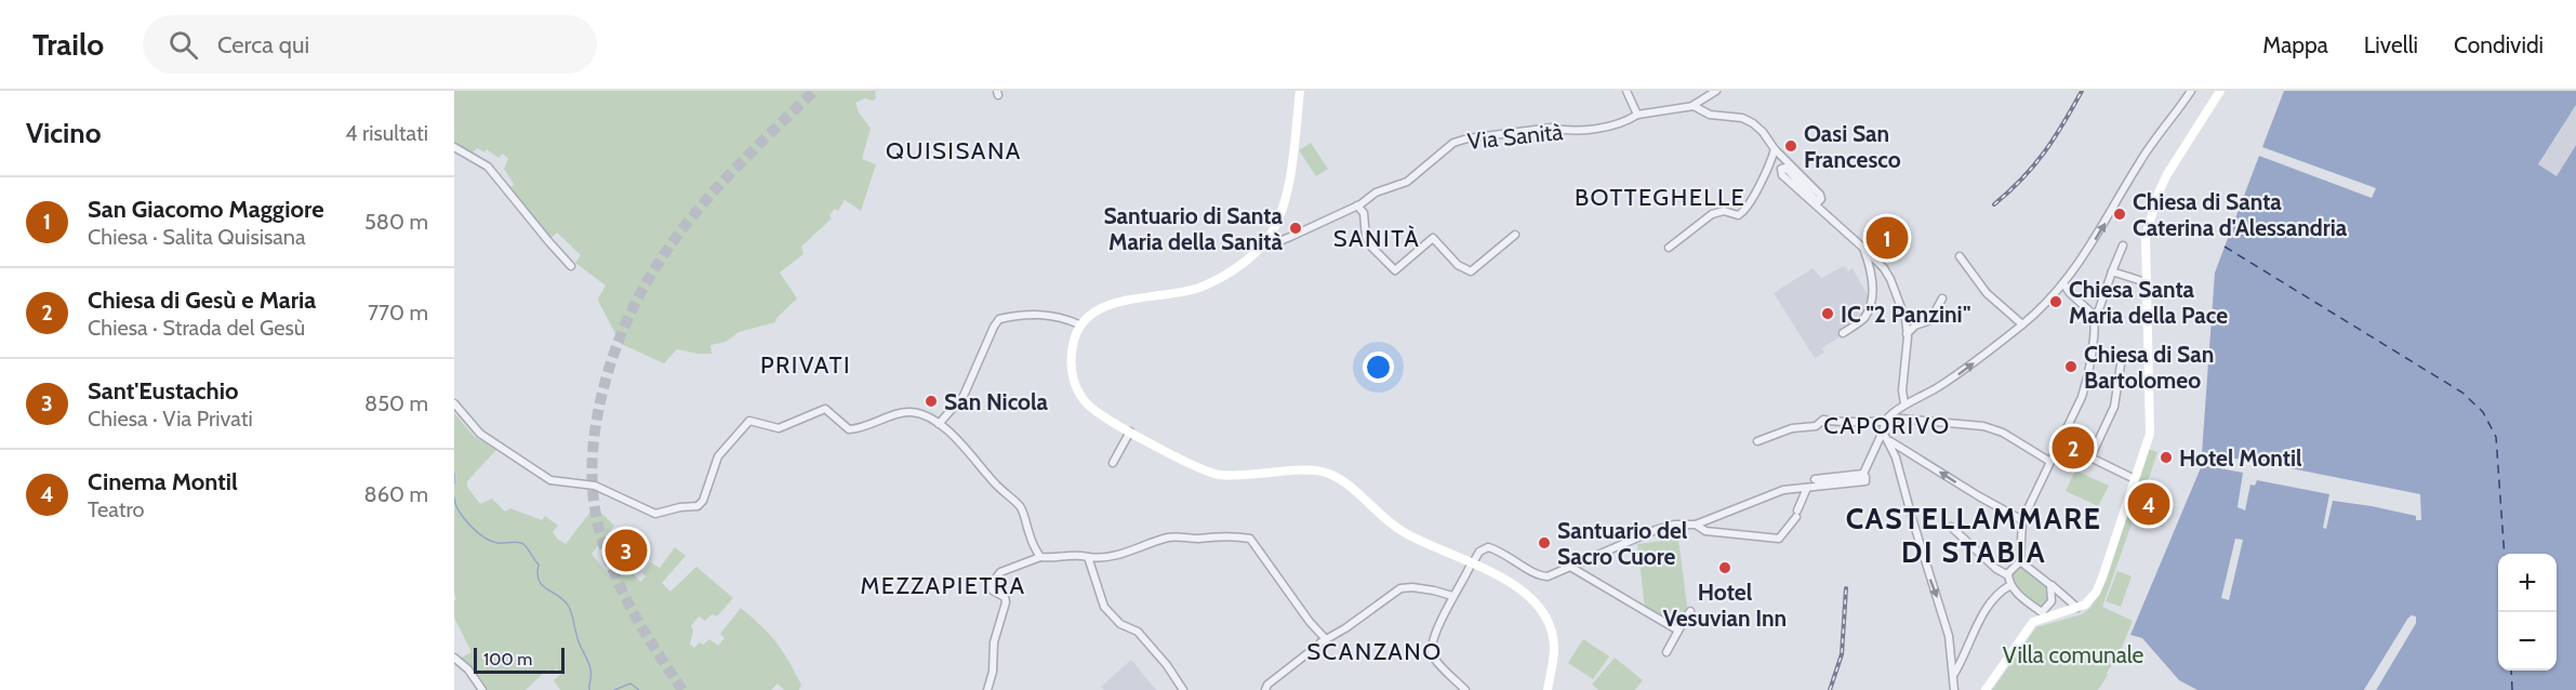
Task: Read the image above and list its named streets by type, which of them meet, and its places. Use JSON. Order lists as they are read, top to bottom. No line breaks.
{"streets":{"street":["Via Sanità"]},"districts":["QUISISANA","BOTTEGHELLE","SANITÀ","PRIVATI","CAPORIVO","CASTELLAMMARE DI STABIA","MEZZAPIETRA","SCANZANO"],"parks":["Villa comunale"],"places":["Oasi San Francesco","Chiesa di Santa Caterina d'Alessandria","Santuario di Santa Maria della Sanità","Chiesa Santa Maria della Pace","IC \"2 Panzini\"","Chiesa di San Bartolomeo","San Nicola","Hotel Montil","Santuario del Sacro Cuore","Hotel Vesuvian Inn"],"scale_bar":"100 m","page":{"header":"Trailo","search":"Cerca qui","nav":["Mappa","Livelli","Condividi"],"heading":["Vicino","4 risultati"],"list":[{"mark":"1","name":"San Giacomo Maggiore","note":"Chiesa · Salita Quisisana","value":"580 m"},{"mark":"2","name":"Chiesa di Gesù e Maria","note":"Chiesa · Strada del Gesù","value":"770 m"},{"mark":"3","name":"Sant'Eustachio","note":"Chiesa · Via Privati","value":"850 m"},{"mark":"4","name":"Cinema Montil","note":"Teatro","value":"860 m"}],"pins":["1","2","4","3"],"map_buttons":["+","−"],"scale":"100 m"}}
